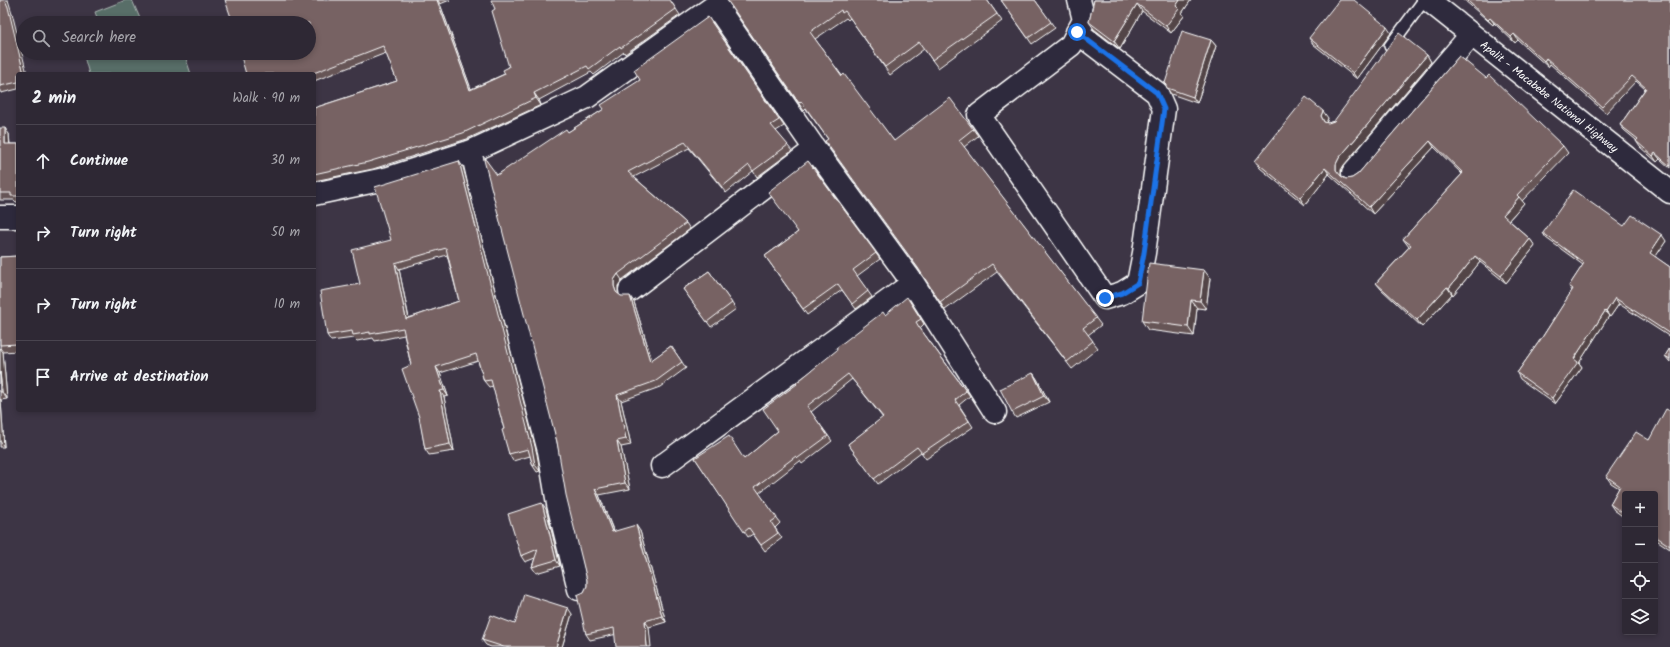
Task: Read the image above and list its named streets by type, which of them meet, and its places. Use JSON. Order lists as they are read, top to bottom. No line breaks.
{"streets":{"street":["Apalit - Macabebe National Highway"]},"page":{"search":"Search here","heading":["2 min","Walk · 90 m"],"list":[["Continue","30 m"],["Turn right","50 m"],["Turn right","10 m"],"Arrive at destination"],"map_buttons":["+","−"]}}
